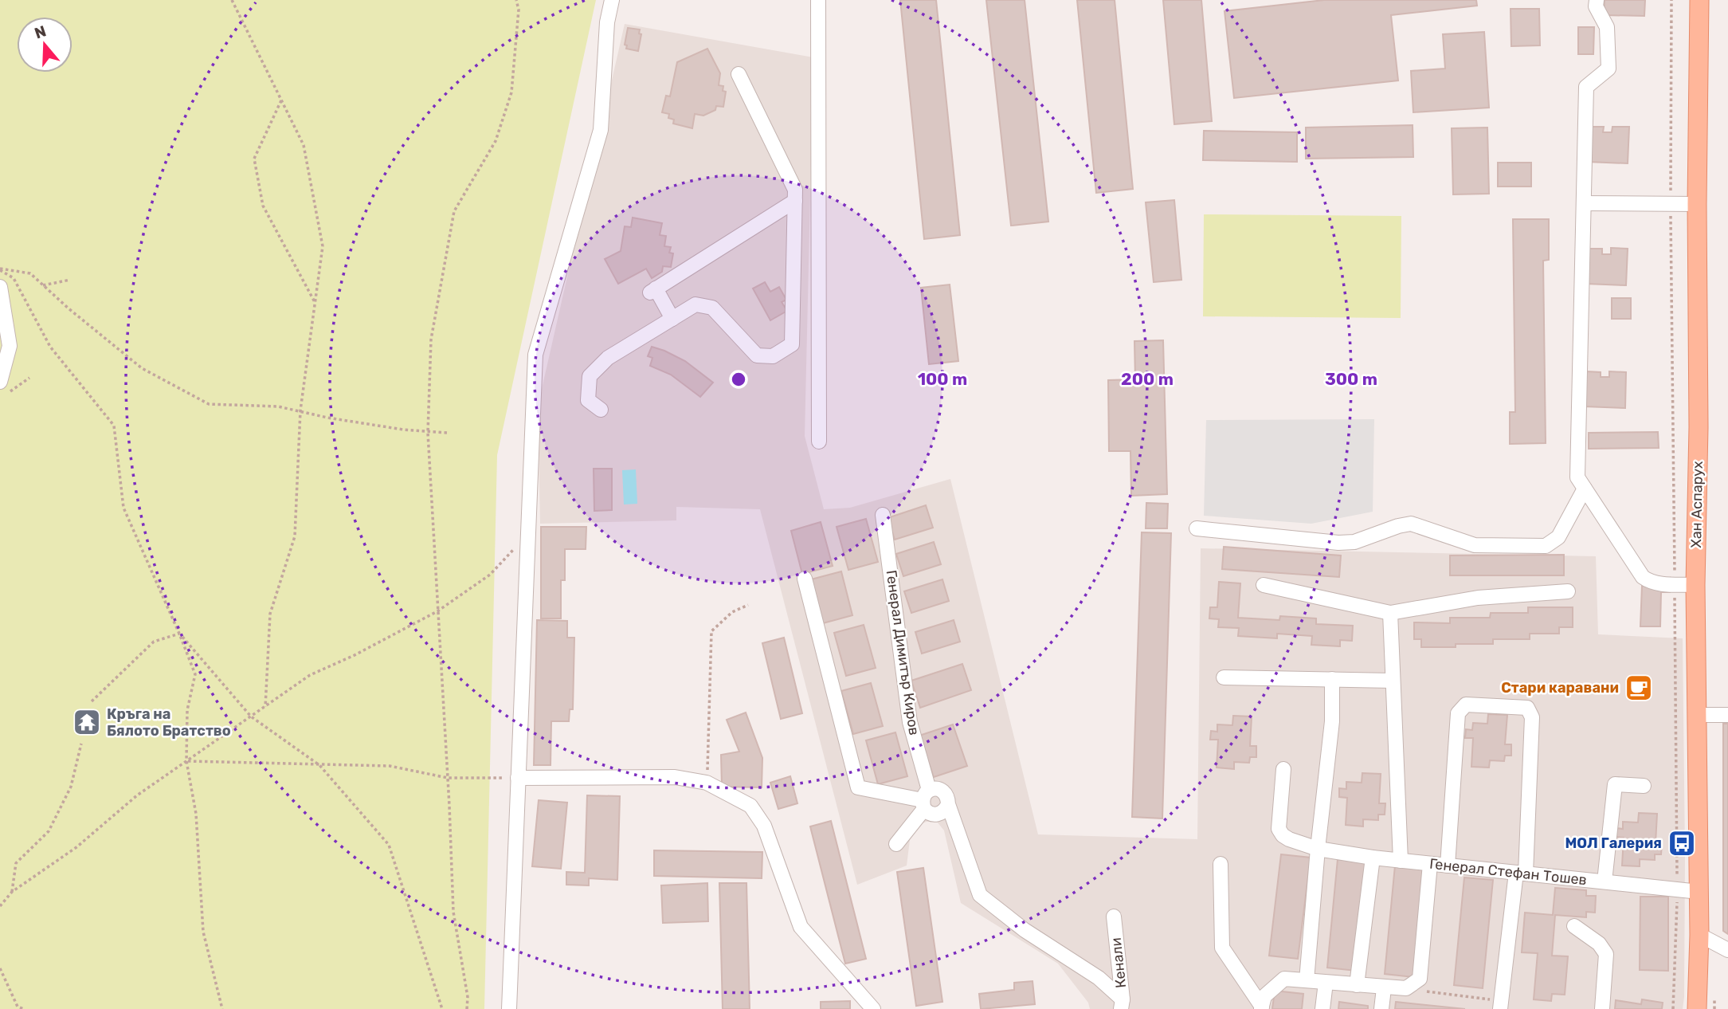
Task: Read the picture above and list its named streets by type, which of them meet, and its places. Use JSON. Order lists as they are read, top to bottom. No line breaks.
{"streets":{"main road":["Хан Аспарух"],"street":["Генерал Димитър Киров","Генерал Стефан Тошев","Кенали"]},"crossings":[["Хан Аспарух","Генерал Стефан Тошев"]],"places":{"cafe":["Стари каравани"],"temple":["Кръга на Бялото Братство"],"bus stop":["МОЛ Галерия"]},"north":"top","rings":["100 m","200 m","300 m"]}
